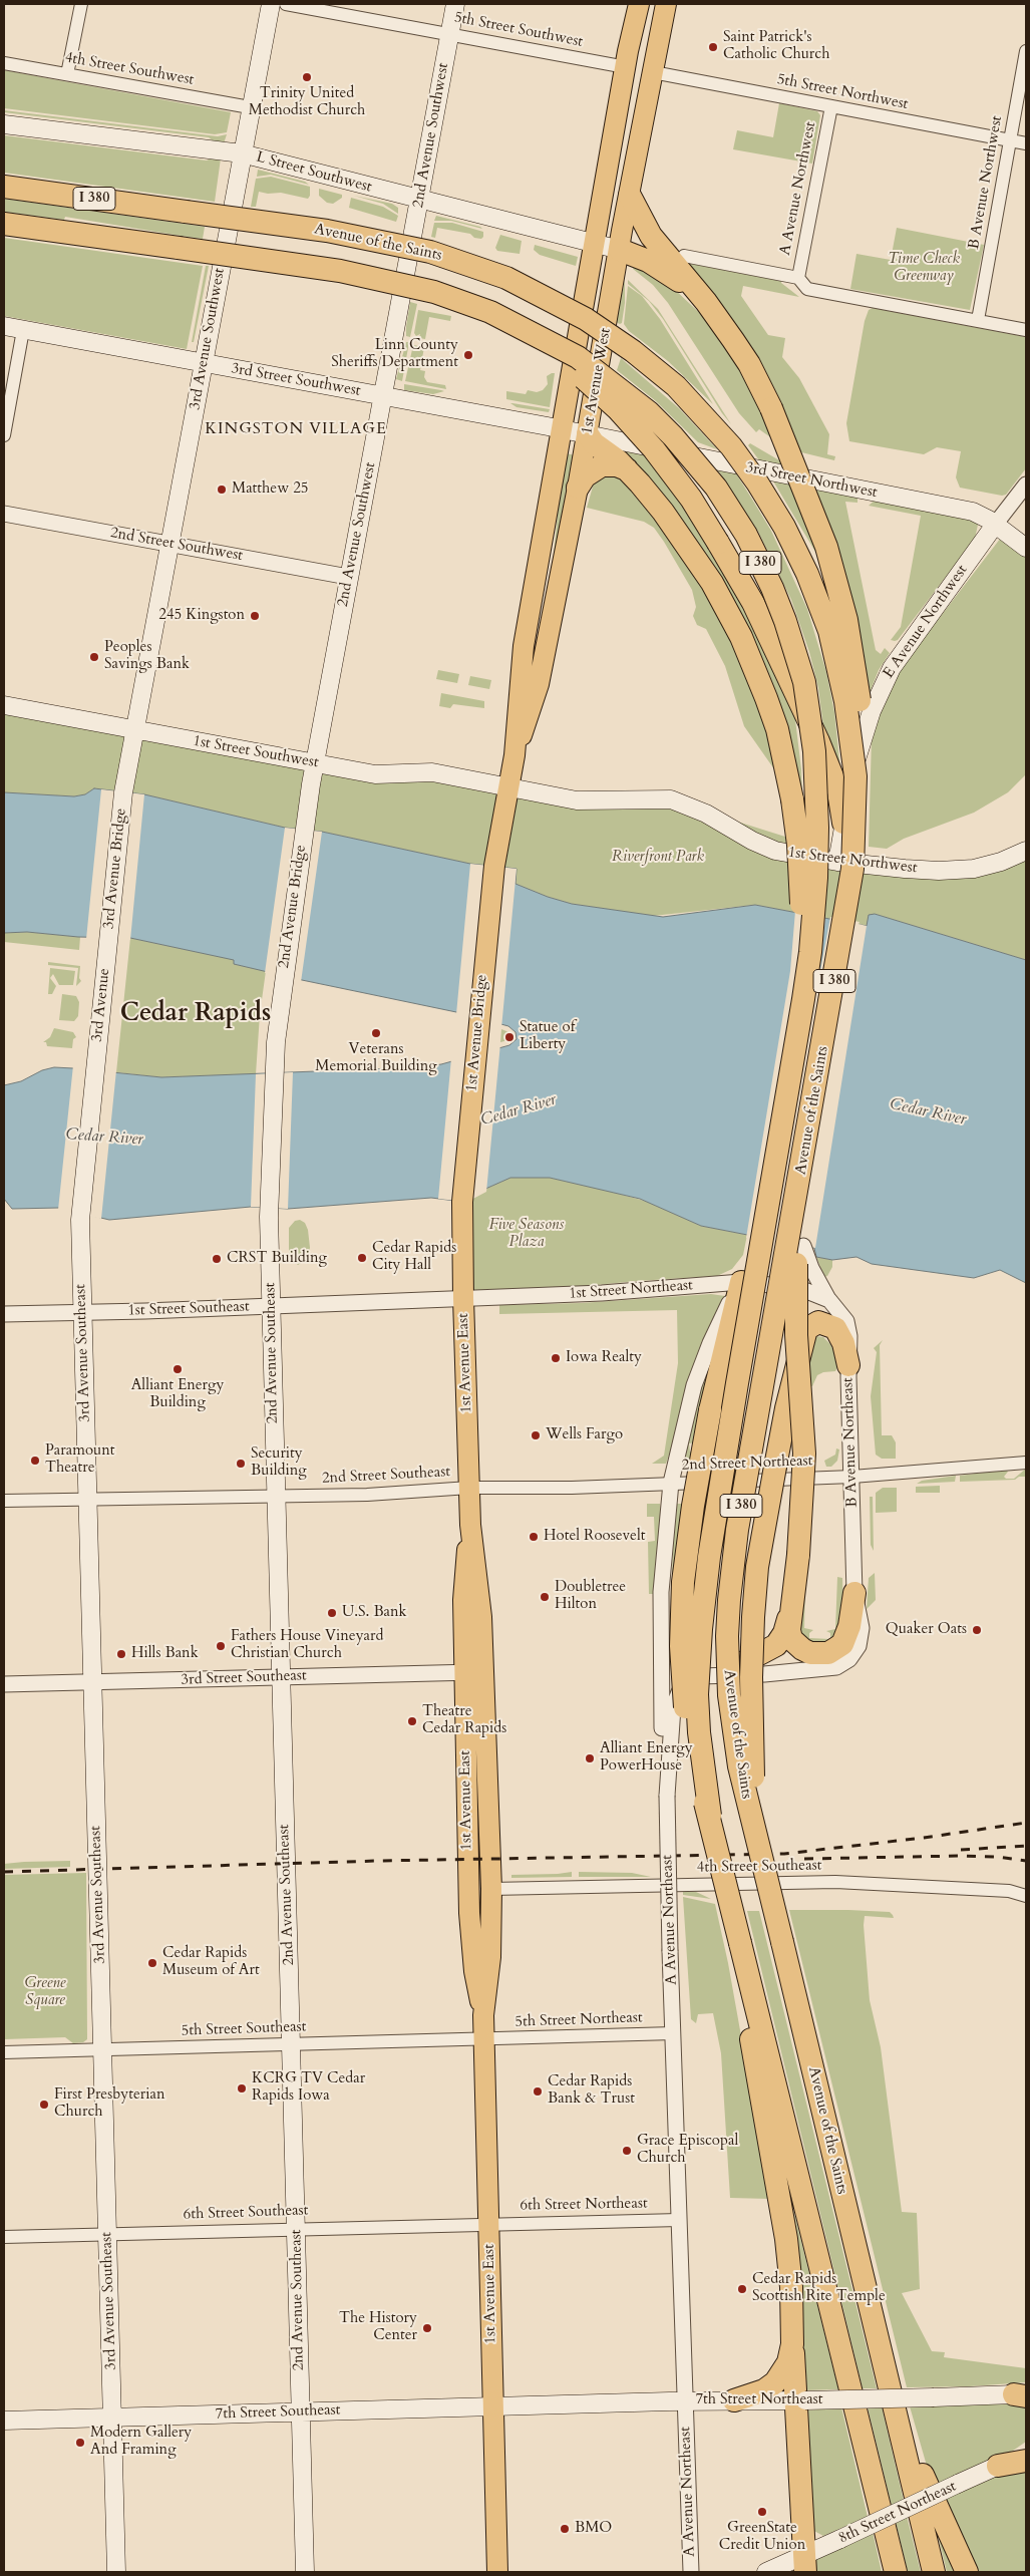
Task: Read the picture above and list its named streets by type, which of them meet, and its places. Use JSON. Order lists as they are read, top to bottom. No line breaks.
{"streets":{"highway":["I 380","Avenue of the Saints"],"main road":["2nd Avenue Southwest","L Street Southwest","3rd Avenue Southwest","3rd Street Southwest","1st Avenue West","3rd Street Northwest","E Avenue Northwest","1st Street Southwest","1st Street Northwest","3rd Avenue Bridge","2nd Avenue Bridge","3rd Avenue","1st Avenue Bridge","3rd Avenue Southeast","2nd Avenue Southeast","1st Avenue East","7th Street Northeast","7th Street Southeast","8th Street Northeast"],"street":["5th Street Southwest","4th Street Southwest","5th Street Northwest","B Avenue Northwest","A Avenue Northwest","2nd Street Southwest","1st Street Northeast","1st Street Southeast","B Avenue Northeast","2nd Street Northeast","2nd Street Southeast","3rd Street Southeast","4th Street Southeast","A Avenue Northeast","5th Street Northeast","5th Street Southeast","6th Street Northeast","6th Street Southeast"]},"crossings":[["5th Street Southwest","2nd Avenue Southwest"],["5th Street Southwest","1st Avenue West"],["4th Street Southwest","3rd Avenue Southwest"],["5th Street Northwest","B Avenue Northwest"],["5th Street Northwest","A Avenue Northwest"],["5th Street Northwest","1st Avenue West"],["2nd Avenue Southwest","L Street Southwest"],["2nd Avenue Southwest","3rd Street Southwest"],["2nd Avenue Southwest","2nd Street Southwest"],["2nd Avenue Southwest","1st Street Southwest"],["2nd Avenue Southwest","2nd Avenue Bridge"],["L Street Southwest","3rd Avenue Southwest"],["L Street Southwest","1st Avenue West"],["I 380","Avenue of the Saints"],["3rd Avenue Southwest","3rd Street Southwest"],["3rd Avenue Southwest","2nd Street Southwest"],["3rd Avenue Southwest","1st Street Southwest"],["3rd Avenue Southwest","3rd Avenue Bridge"],["3rd Street Southwest","1st Avenue West"],["3rd Street Southwest","3rd Street Northwest"],["1st Avenue West","3rd Street Northwest"],["1st Avenue West","1st Street Southwest"],["1st Avenue West","1st Street Northwest"],["1st Avenue West","1st Avenue Bridge"],["3rd Street Northwest","E Avenue Northwest"],["E Avenue Northwest","1st Street Northwest"],["1st Street Southwest","1st Street Northwest"],["3rd Avenue Bridge","3rd Avenue"],["2nd Avenue Bridge","2nd Avenue Southeast"],["3rd Avenue","3rd Avenue Southeast"],["1st Avenue Bridge","1st Avenue East"],["1st Street Northeast","1st Street Southeast"],["1st Street Northeast","1st Avenue East"],["1st Street Northeast","B Avenue Northeast"],["1st Street Northeast","A Avenue Northeast"],["1st Street Southeast","3rd Avenue Southeast"],["1st Street Southeast","2nd Avenue Southeast"],["1st Street Southeast","1st Avenue East"],["3rd Avenue Southeast","2nd Street Southeast"],["3rd Avenue Southeast","3rd Street Southeast"],["3rd Avenue Southeast","5th Street Southeast"],["3rd Avenue Southeast","6th Street Southeast"],["3rd Avenue Southeast","7th Street Southeast"],["2nd Avenue Southeast","2nd Street Southeast"],["2nd Avenue Southeast","3rd Street Southeast"],["2nd Avenue Southeast","5th Street Southeast"],["2nd Avenue Southeast","6th Street Southeast"],["2nd Avenue Southeast","7th Street Southeast"],["1st Avenue East","2nd Street Northeast"],["1st Avenue East","2nd Street Southeast"],["1st Avenue East","3rd Street Southeast"],["1st Avenue East","4th Street Southeast"],["1st Avenue East","5th Street Northeast"],["1st Avenue East","5th Street Southeast"],["1st Avenue East","6th Street Northeast"],["1st Avenue East","6th Street Southeast"],["1st Avenue East","7th Street Northeast"],["1st Avenue East","7th Street Southeast"],["B Avenue Northeast","2nd Street Northeast"],["2nd Street Northeast","2nd Street Southeast"],["2nd Street Northeast","A Avenue Northeast"],["A Avenue Northeast","5th Street Northeast"],["A Avenue Northeast","6th Street Northeast"],["A Avenue Northeast","7th Street Northeast"],["5th Street Northeast","5th Street Southeast"],["6th Street Northeast","6th Street Southeast"],["7th Street Northeast","7th Street Southeast"]],"districts":["KINGSTON VILLAGE","Cedar Rapids"],"water":["Cedar River"],"parks":["Time Check Greenway","Riverfront Park","Five Seasons Plaza","Greene Square"],"places":["Saint Patrick's Catholic Church","Trinity United Methodist Church","Linn County Sheriffs Department","Matthew 25","245 Kingston","Peoples Savings Bank","Veterans Memorial Building","Statue of Liberty","Cedar Rapids City Hall","CRST Building","Iowa Realty","Alliant Energy Building","Wells Fargo","Paramount Theatre","Security Building","Hotel Roosevelt","Doubletree Hilton","U.S. Bank","Quaker Oats","Fathers House Vineyard Christian Church","Hills Bank","Theatre Cedar Rapids","Alliant Energy PowerHouse","Cedar Rapids Museum of Art","KCRG TV Cedar Rapids Iowa","Cedar Rapids Bank & Trust","First Presbyterian Church","Grace Episcopal Church","Cedar Rapids Scottish Rite Temple","The History Center","Modern Gallery And Framing","GreenState Credit Union","BMO"]}
